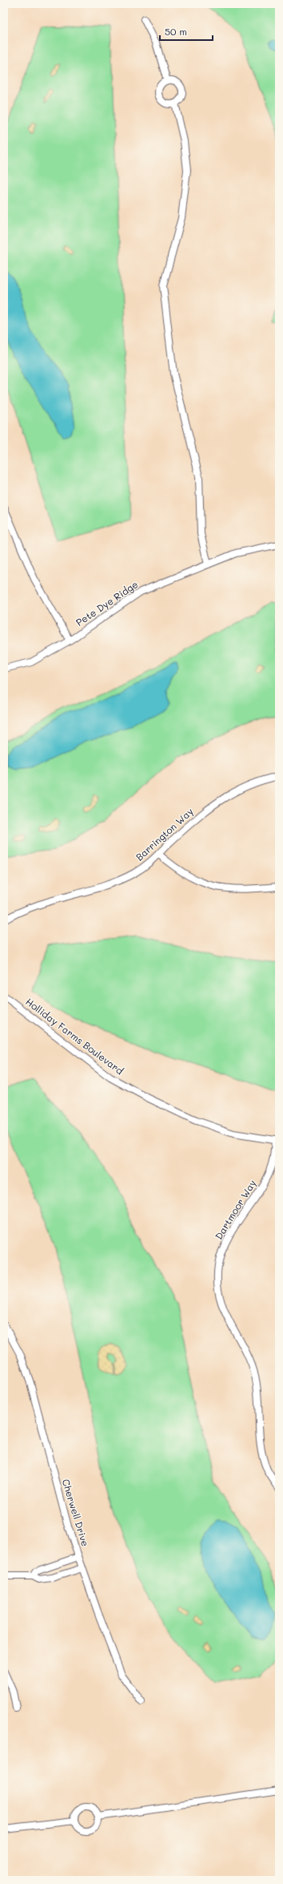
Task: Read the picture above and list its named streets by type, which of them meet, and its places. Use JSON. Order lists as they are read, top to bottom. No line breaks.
{"streets":{"street":["Pete Dye Ridge","Barrington Way","Holliday Farms Boulevard","Dartmoor Way","Cherwell Drive"]},"crossings":[["Holliday Farms Boulevard","Dartmoor Way"]],"scale_bar":"50 m"}
